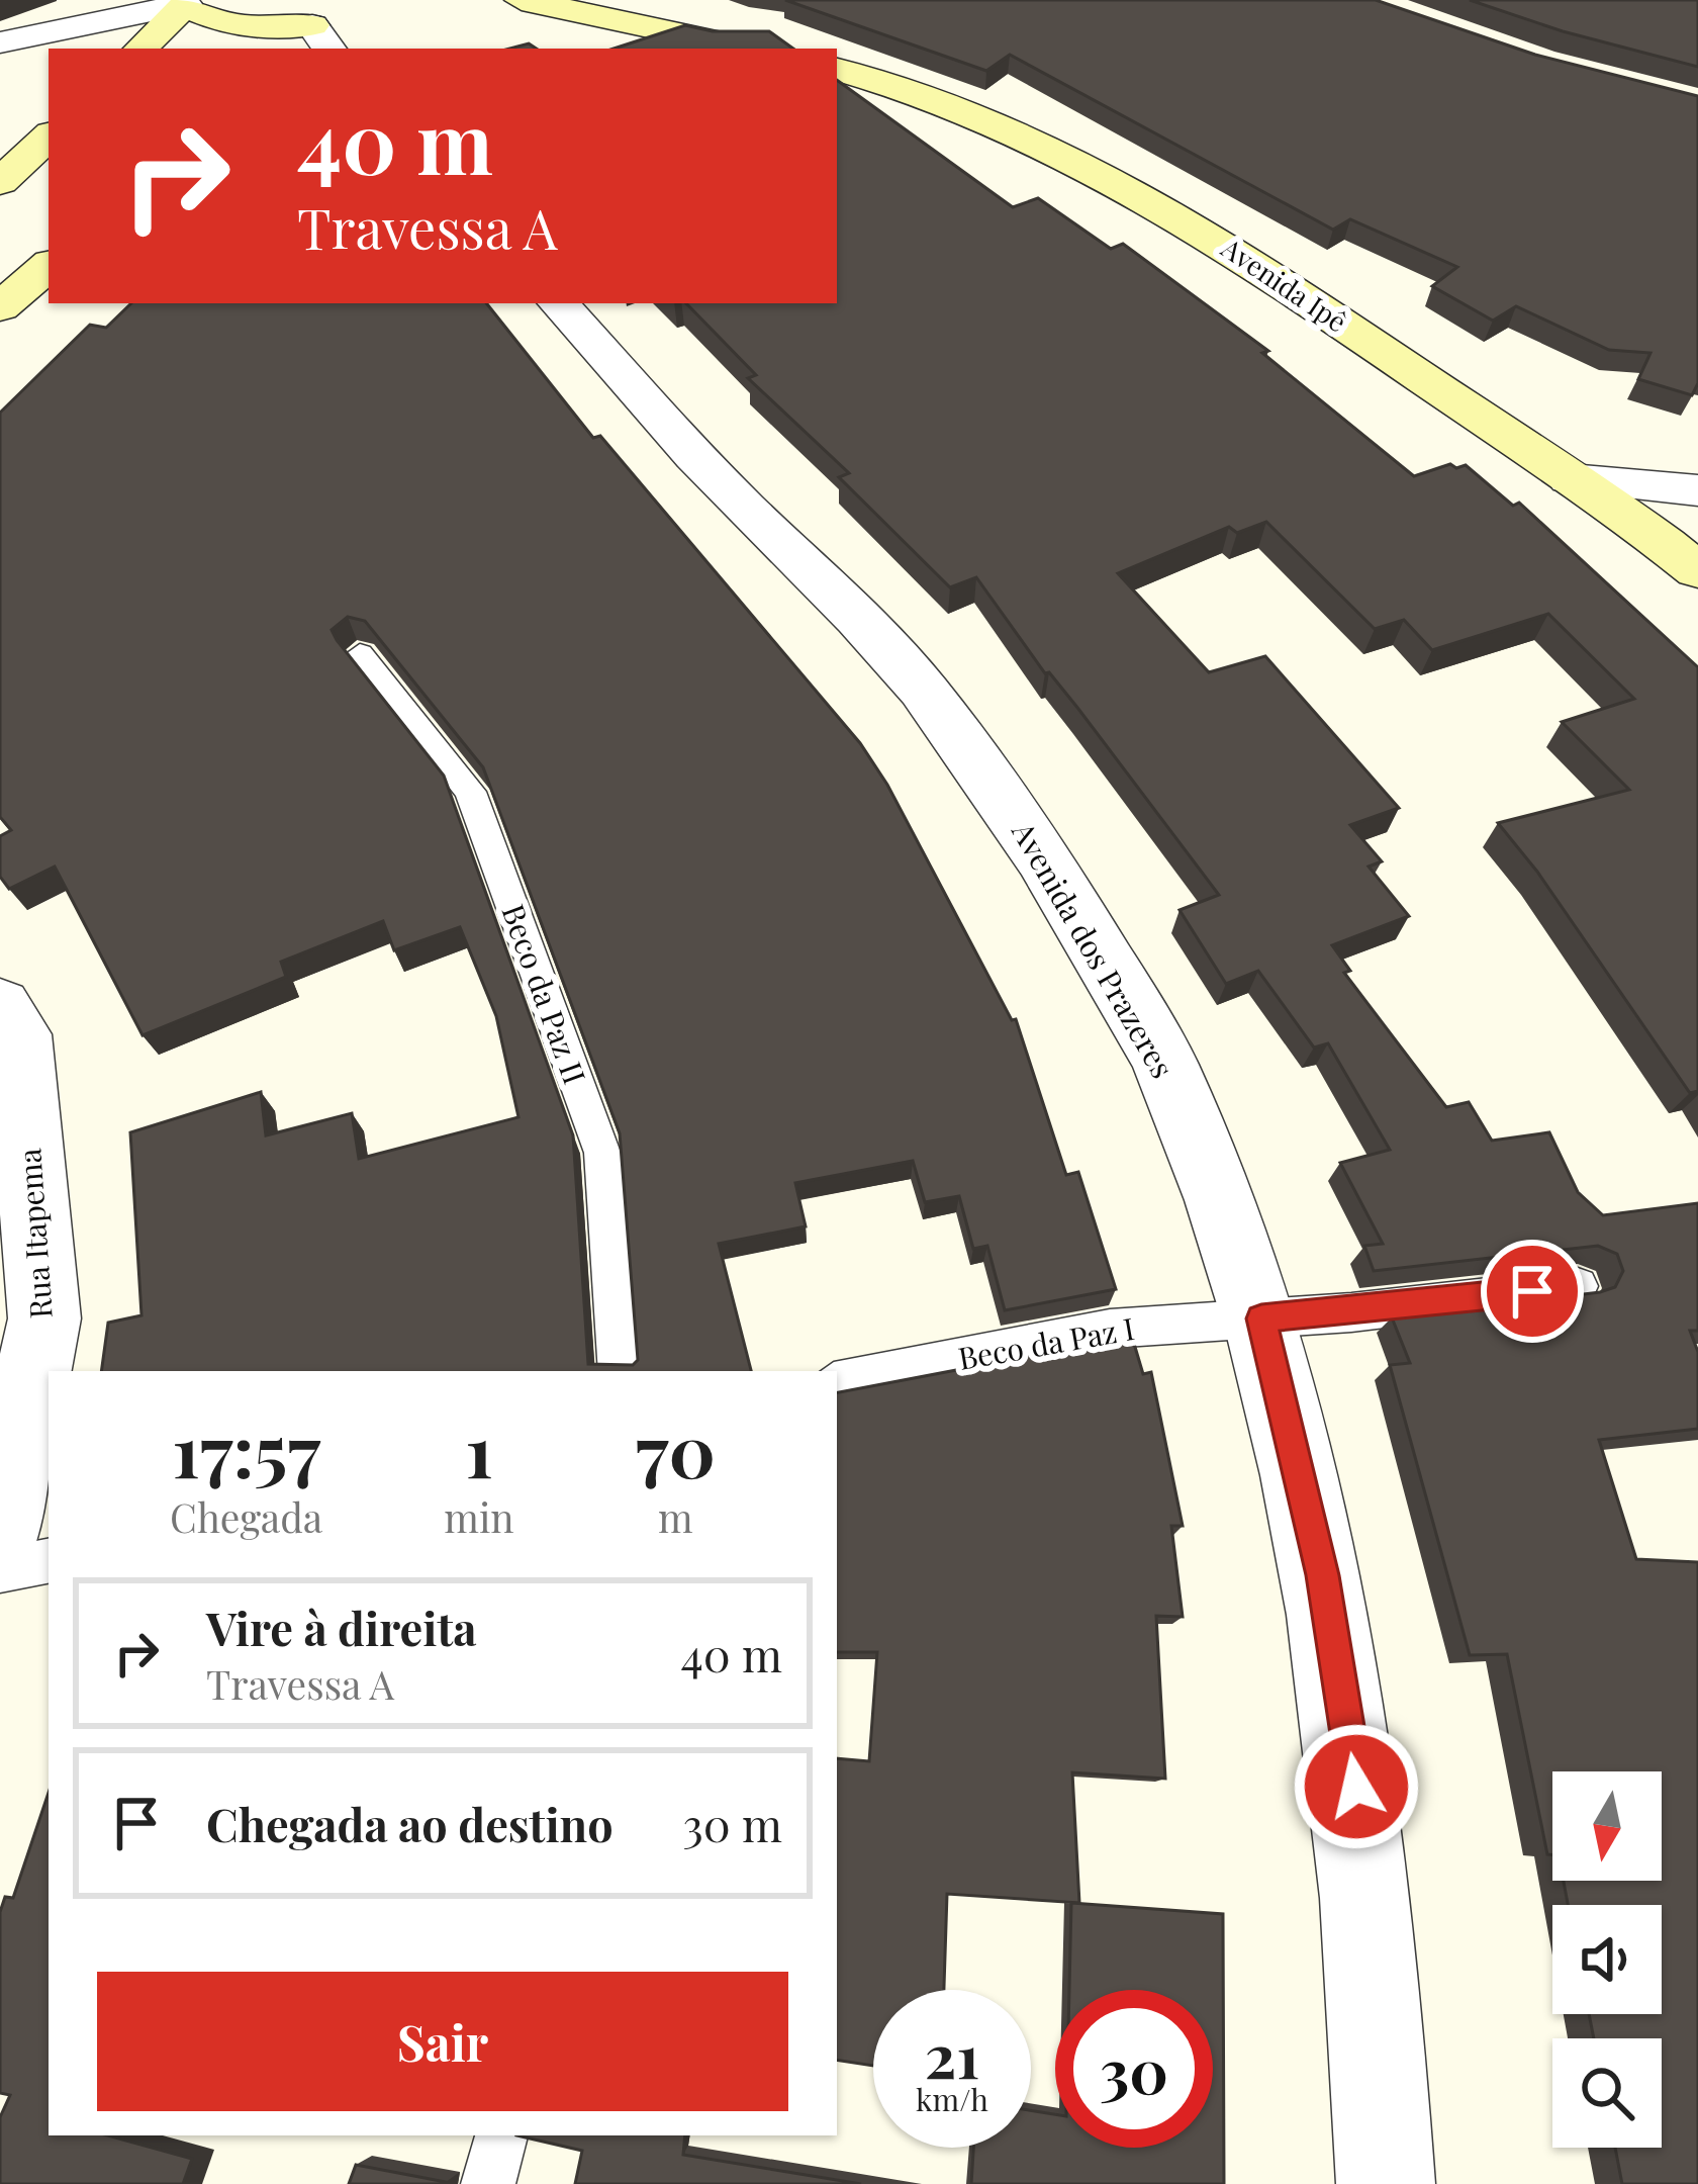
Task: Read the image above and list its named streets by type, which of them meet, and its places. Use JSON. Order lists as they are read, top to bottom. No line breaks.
{"streets":{"main road":["Avenida Ipê"],"street":["Avenida dos Prazeres","Rua Itapema"],"lane":["Beco da Paz II","Beco da Paz I"]},"crossings":[["Avenida dos Prazeres","Beco da Paz I"]],"north":"bottom","page":{"turn":["40 m","Travessa A"],"eta":["17:57","Chegada","1","min","70","m"],"list":[{"name":"Vire à direita","note":"Travessa A","value":"40 m"},{"name":"Chegada ao destino","value":"30 m"}],"buttons":"Sair","speed":"21 km/h","limit":"30"}}
